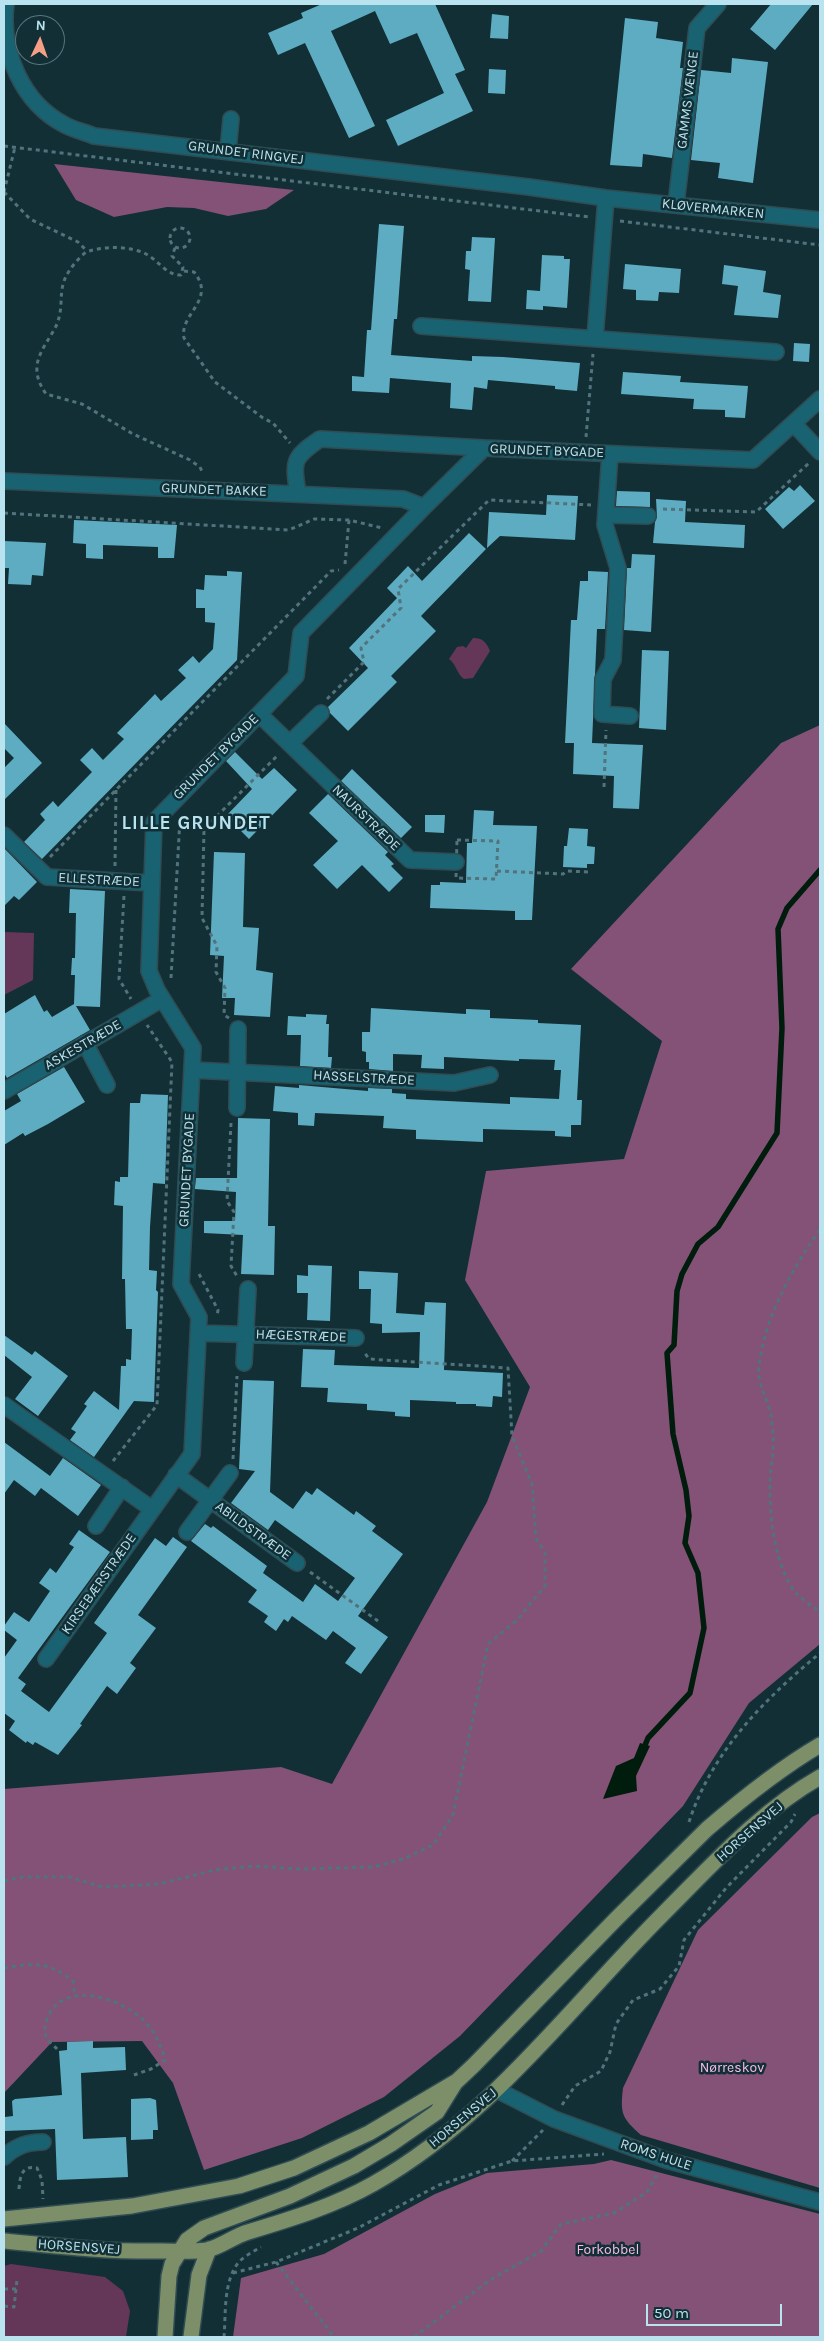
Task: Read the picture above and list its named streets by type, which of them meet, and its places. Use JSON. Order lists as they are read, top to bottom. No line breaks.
{"streets":{"main road":["HORSENSVEJ"],"street":["GAMMS VÆNGE","GRUNDET RINGVEJ","KLØVERMARKEN","GRUNDET BYGADE","GRUNDET BAKKE","NAURSTRÆDE","ELLESTRÆDE","ASKESTRÆDE","HASSELSTRÆDE","HÆGESTRÆDE","ABILDSTRÆDE","KIRSEBÆRSTRÆDE","ROMS HULE"]},"crossings":[["GAMMS VÆNGE","KLØVERMARKEN"],["GRUNDET RINGVEJ","KLØVERMARKEN"],["GRUNDET BYGADE","GRUNDET BAKKE"],["GRUNDET BYGADE","NAURSTRÆDE"],["GRUNDET BYGADE","ELLESTRÆDE"],["GRUNDET BYGADE","ASKESTRÆDE"],["GRUNDET BYGADE","HASSELSTRÆDE"],["GRUNDET BYGADE","HÆGESTRÆDE"],["GRUNDET BYGADE","ABILDSTRÆDE"],["GRUNDET BYGADE","KIRSEBÆRSTRÆDE"],["HORSENSVEJ","ROMS HULE"]],"districts":["LILLE GRUNDET"],"parks":["Nørreskov","Forkobbel"],"scale_bar":"50 m","north":"top"}
